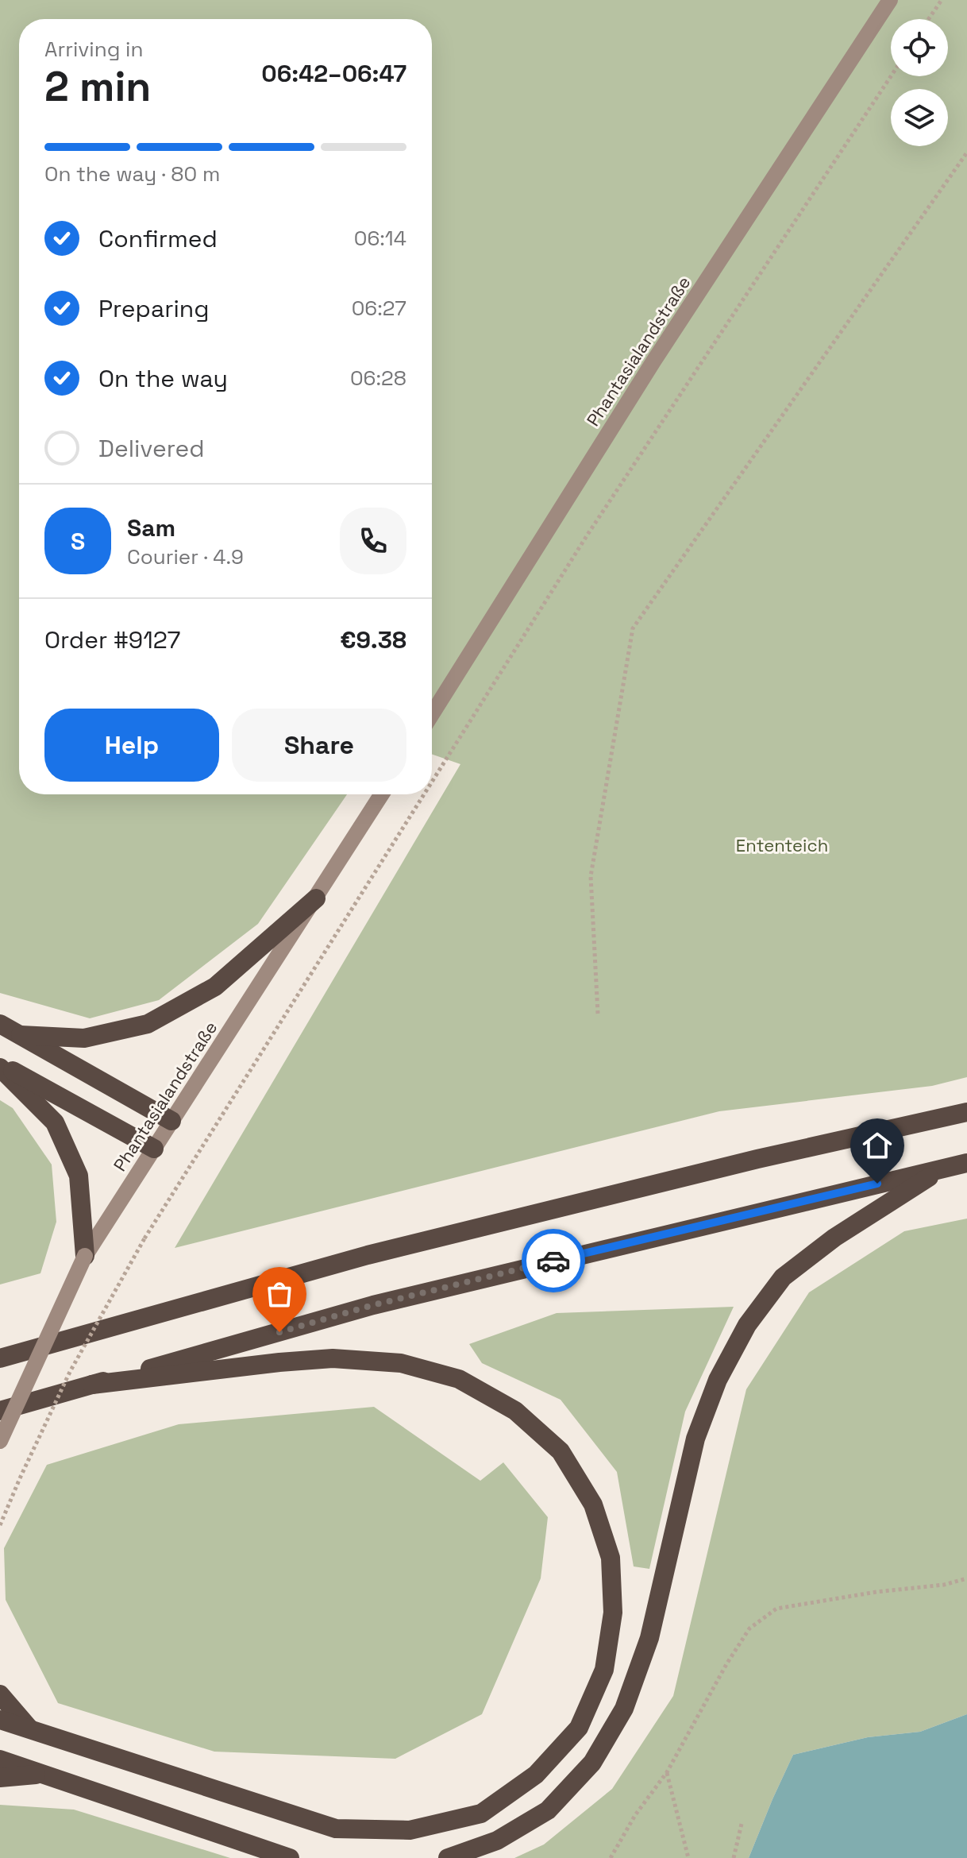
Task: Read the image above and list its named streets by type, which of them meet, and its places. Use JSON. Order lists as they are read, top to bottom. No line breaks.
{"streets":{"main road":["Phantasialandstraße"]},"parks":["Ententeich"],"page":{"heading":["2 min","Arriving in","06:42–06:47"],"panel":["Sam","Courier · 4.9","Order #9127","€9.38"],"bar":"On the way · 80 m","list":[["Confirmed","06:14"],["Preparing","06:27"],["On the way","06:28"],"Delivered"],"round":"S","buttons":["Help","Share"]}}
